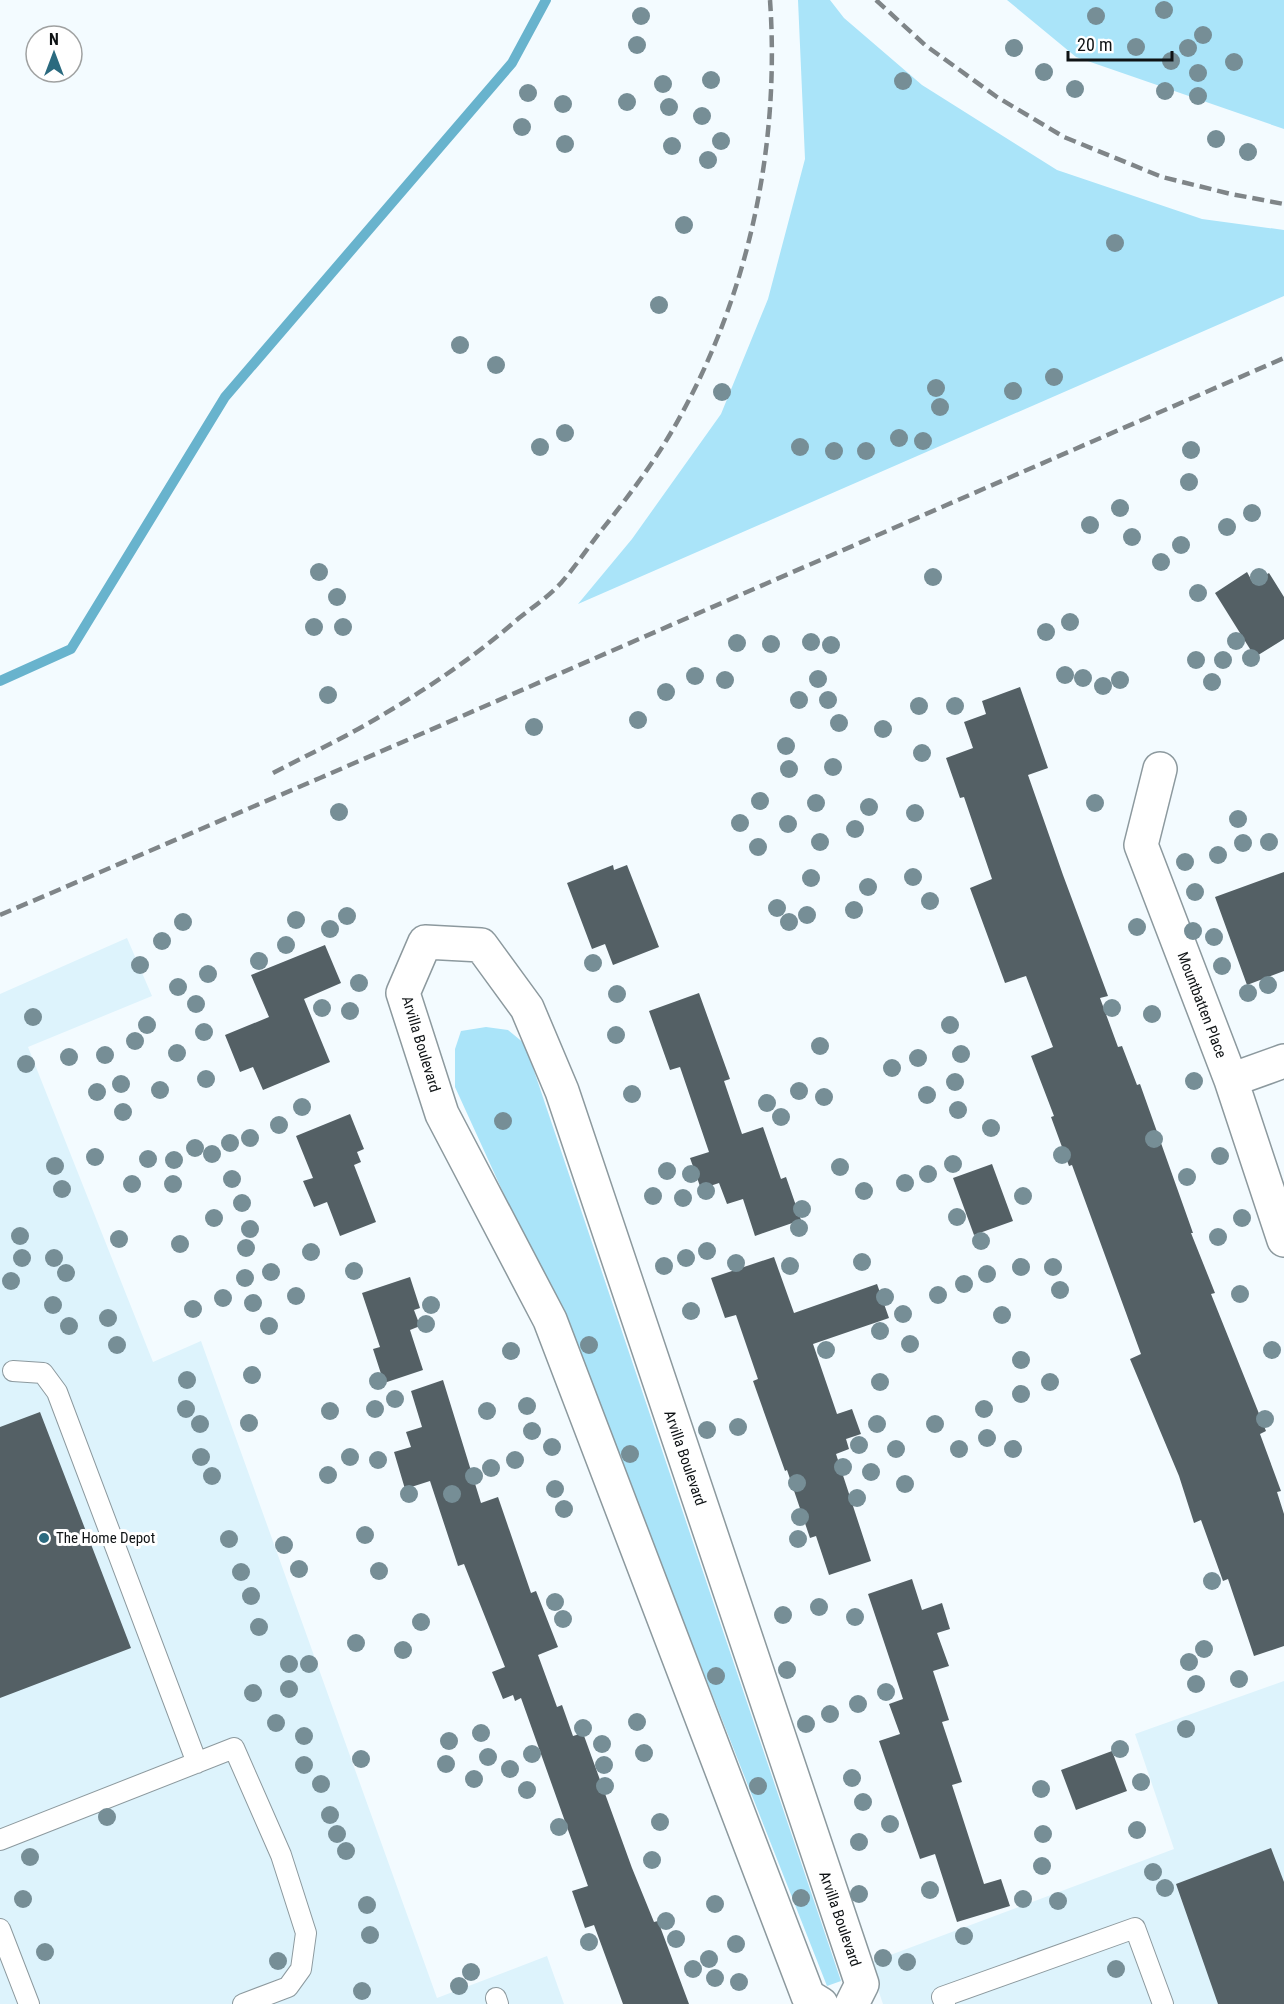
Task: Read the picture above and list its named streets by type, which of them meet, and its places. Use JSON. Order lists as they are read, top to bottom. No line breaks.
{"streets":{"street":["Mountbatten Place","Arvilla Boulevard"]},"places":["The Home Depot"],"scale_bar":"20 m","north":"top"}
